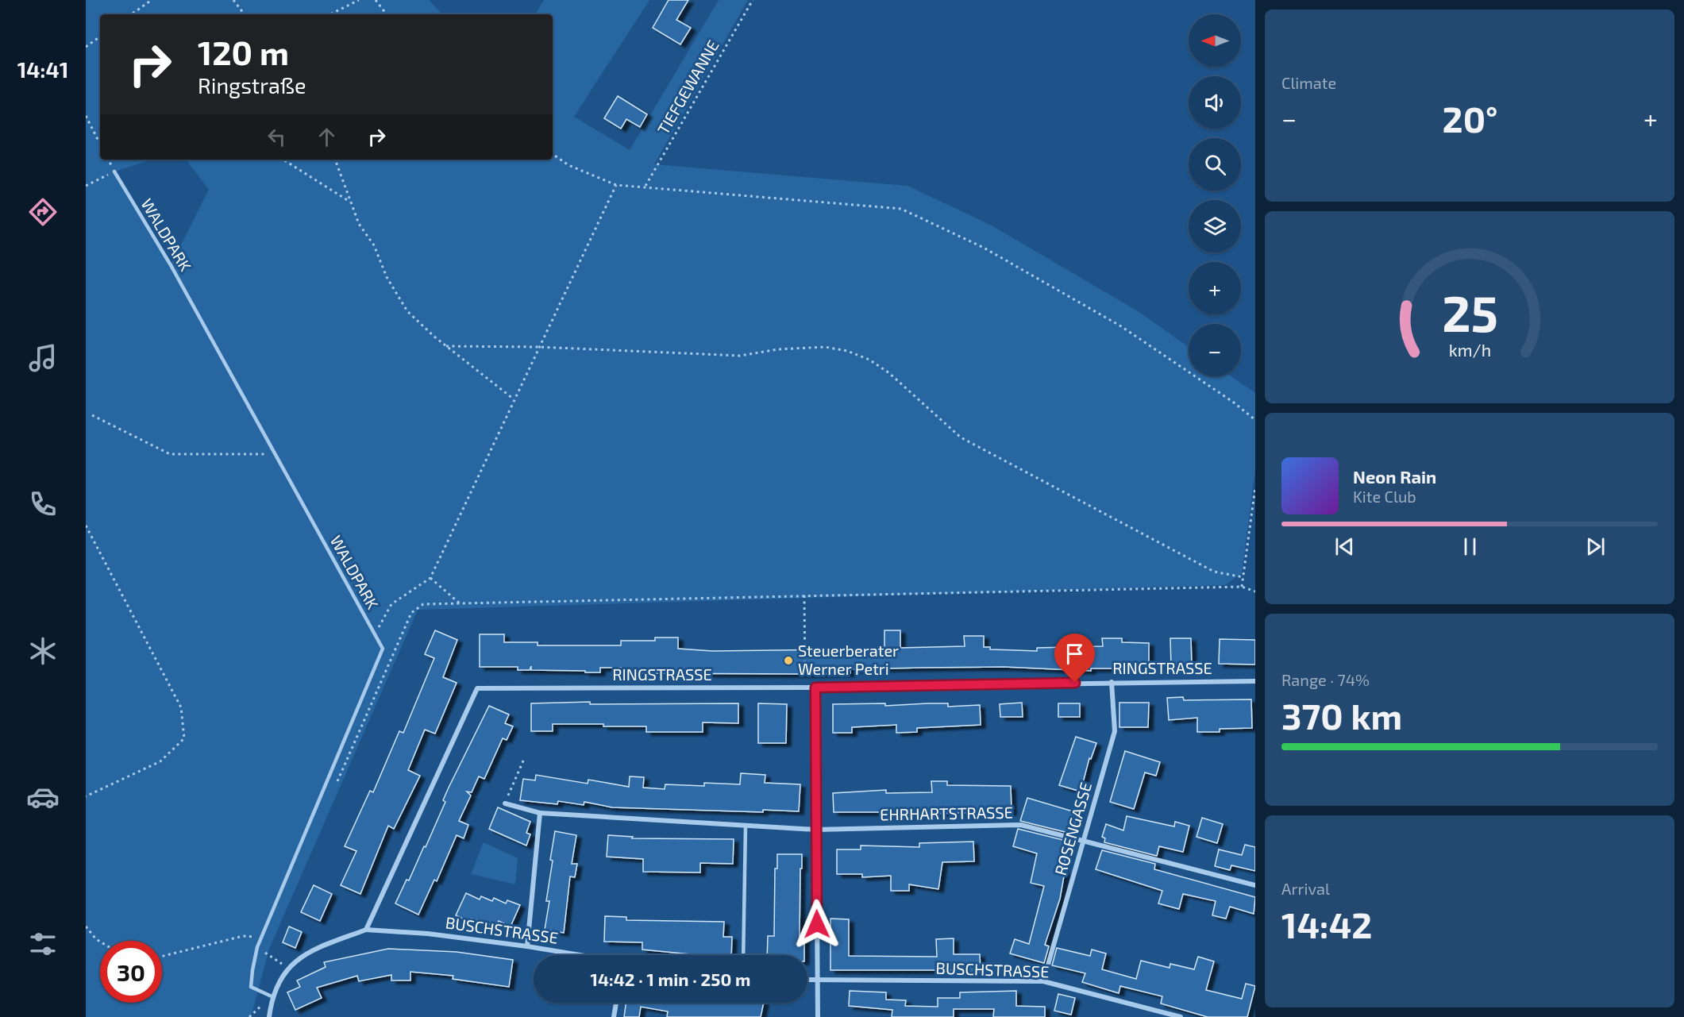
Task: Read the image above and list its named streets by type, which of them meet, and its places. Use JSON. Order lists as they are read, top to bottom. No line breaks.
{"streets":{"street":["RINGSTRASSE","EHRHARTSTRASSE","ROSENGASSE","BUSCHSTRASSE"],"lane":["WALDPARK"],"path":["TIEFGEWANNE"]},"crossings":[["RINGSTRASSE","ROSENGASSE"],["RINGSTRASSE","BUSCHSTRASSE"],["EHRHARTSTRASSE","ROSENGASSE"],["ROSENGASSE","BUSCHSTRASSE"]],"places":["Steuerberater Werner Petri"],"north":"left","page":{"tabs":"14:41","tile":["Climate",["Range · 74%","370 km"],["Arrival","14:42"]],"map_buttons":["+","−"],"turn":["120 m","Ringstraße"],"heat":["−","20°","+"],"song":["Neon Rain","Kite Club"],"limit":"30","trip":"14:42 · 1 min · 250 m","gauge":["25","km/h"]}}
